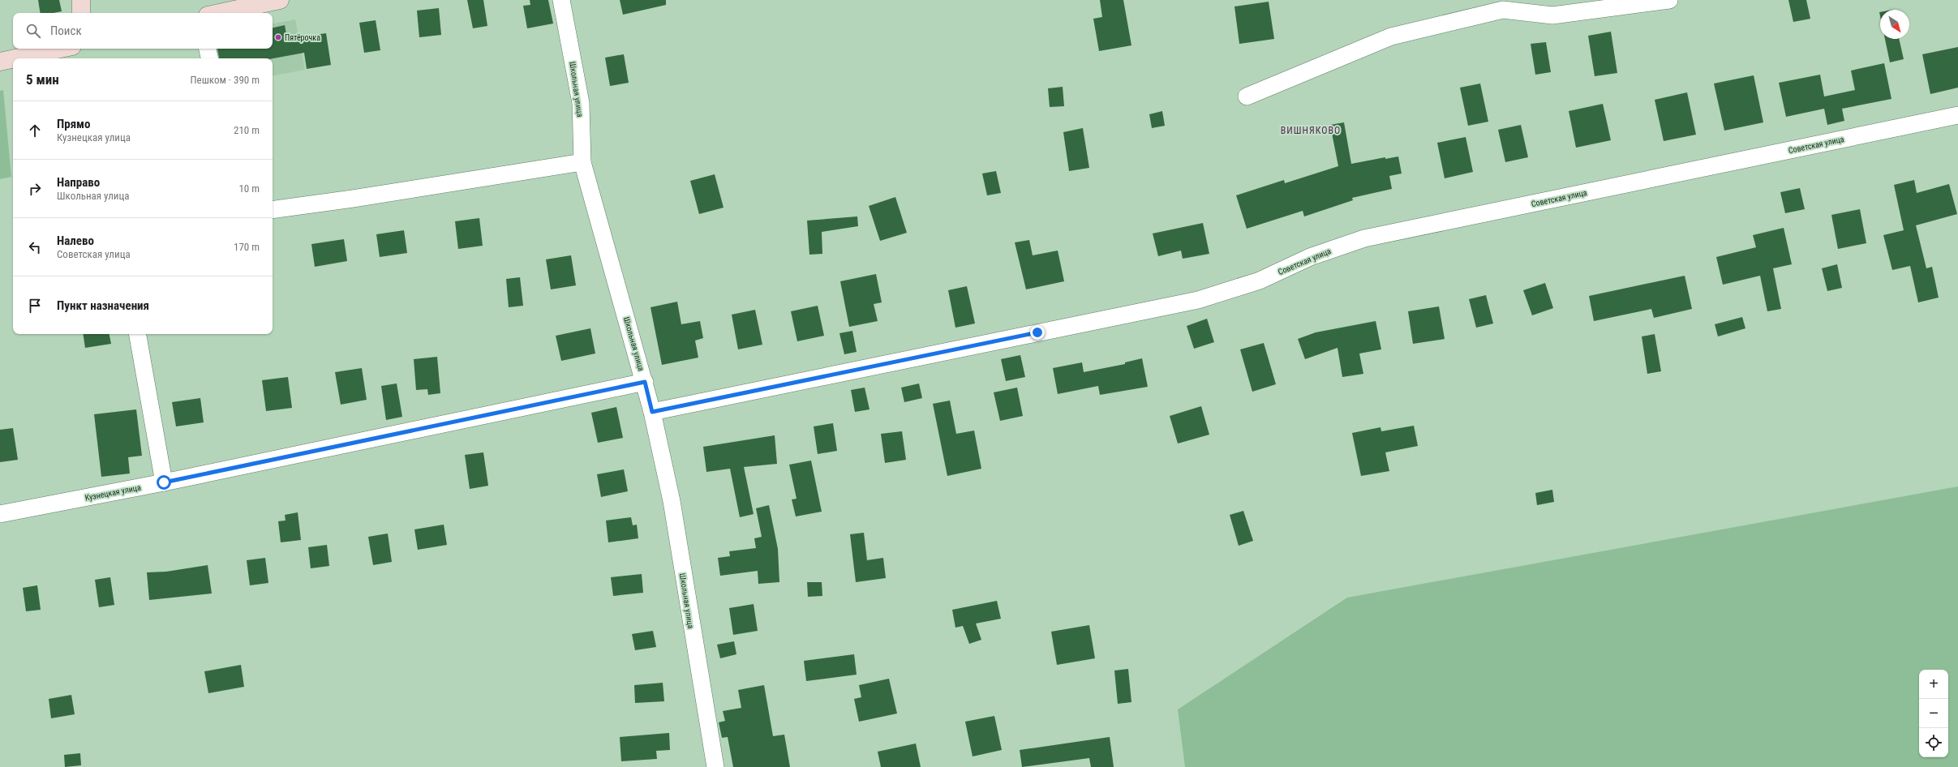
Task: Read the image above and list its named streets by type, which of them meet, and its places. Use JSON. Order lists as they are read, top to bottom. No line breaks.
{"streets":{"street":["Школьная улица","Советская улица","Кузнецкая улица"]},"crossings":[["Школьная улица","Советская улица"],["Школьная улица","Кузнецкая улица"]],"districts":["ВИШНЯКОВО"],"places":["Пятёрочка"],"north":"bottom right","page":{"search":"Поиск","heading":["5 мин","Пешком · 390 m"],"list":[["Прямо","Кузнецкая улица","210 m"],["Направо","Школьная улица","10 m"],["Налево","Советская улица","170 m"],"Пункт назначения"],"map_buttons":["+","−"]}}
